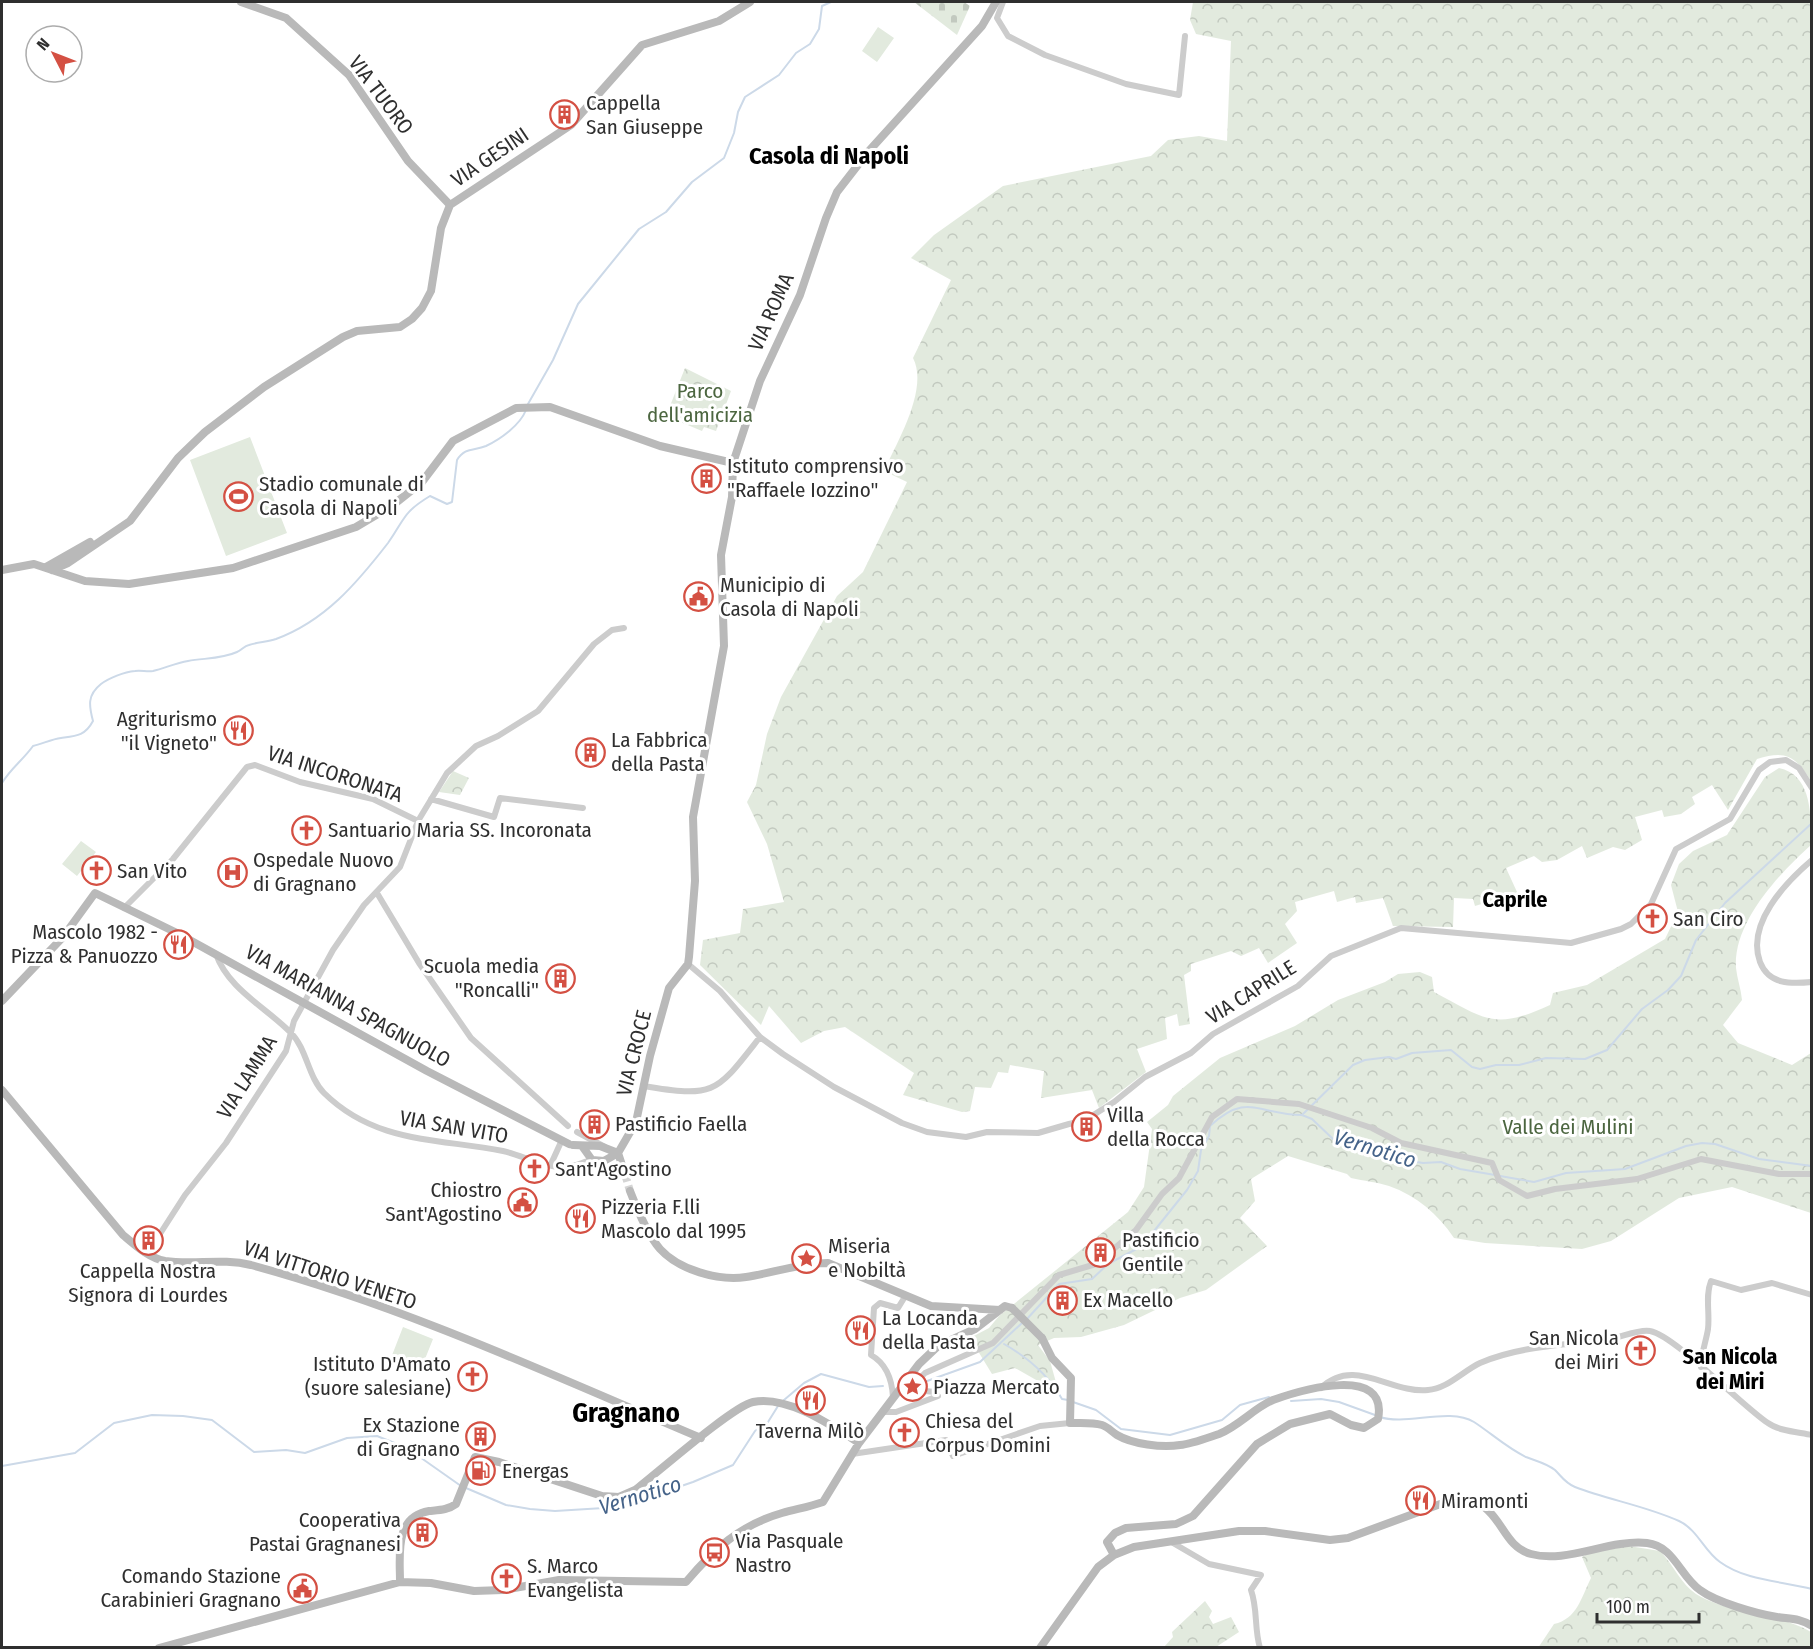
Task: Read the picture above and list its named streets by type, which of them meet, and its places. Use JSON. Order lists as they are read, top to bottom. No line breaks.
{"streets":{"street":["VIA TUORO","VIA GESINI","VIA ROMA","VIA INCORONATA","VIA CAPRILE","VIA MARIANNA SPAGNUOLO","VIA CROCE","VIA LAMMA","VIA SAN VITO","VIA VITTORIO VENETO"]},"crossings":[["VIA TUORO","VIA GESINI"],["VIA ROMA","VIA CROCE"],["VIA INCORONATA","VIA MARIANNA SPAGNUOLO"],["VIA INCORONATA","VIA LAMMA"],["VIA MARIANNA SPAGNUOLO","VIA LAMMA"],["VIA MARIANNA SPAGNUOLO","VIA SAN VITO"],["VIA LAMMA","VIA SAN VITO"],["VIA LAMMA","VIA VITTORIO VENETO"]],"districts":["Casola di Napoli","Caprile","San Nicola dei Miri","Gragnano"],"water":["Vernotico"],"parks":["Parco dell'amicizia","Valle dei Mulini"],"places":{"building":["Cappella San Giuseppe","Istituto comprensivo \"Raffaele Iozzino\"","La Fabbrica della Pasta","Scuola media \"Roncalli\"","Pastificio Faella","Villa della Rocca","Cappella Nostra Signora di Lourdes","Pastificio Gentile","Ex Macello","Ex Stazione di Gragnano","Cooperativa Pastai Gragnanesi"],"sports":["Stadio comunale di Casola di Napoli"],"public building":["Municipio di Casola di Napoli","Chiostro Sant'Agostino","Comando Stazione Carabinieri Gragnano"],"restaurant":["Agriturismo \"il Vigneto\"","Mascolo 1982 - Pizza & Panuozzo","Pizzeria F.lli Mascolo dal 1995","La Locanda della Pasta","Taverna Milò","Miramonti"],"church":["Santuario Maria SS. Incoronata","San Vito","San Ciro","Sant'Agostino","San Nicola dei Miri","Istituto D'Amato (suore salesiane)","Chiesa del Corpus Domini","S. Marco Evangelista"],"hospital":["Ospedale Nuovo di Gragnano"],"place":["Miseria e Nobiltà","Piazza Mercato"],"fuel station":["Energas"],"bus stop":["Via Pasquale Nastro"]},"scale_bar":"100 m","north":"top left"}
